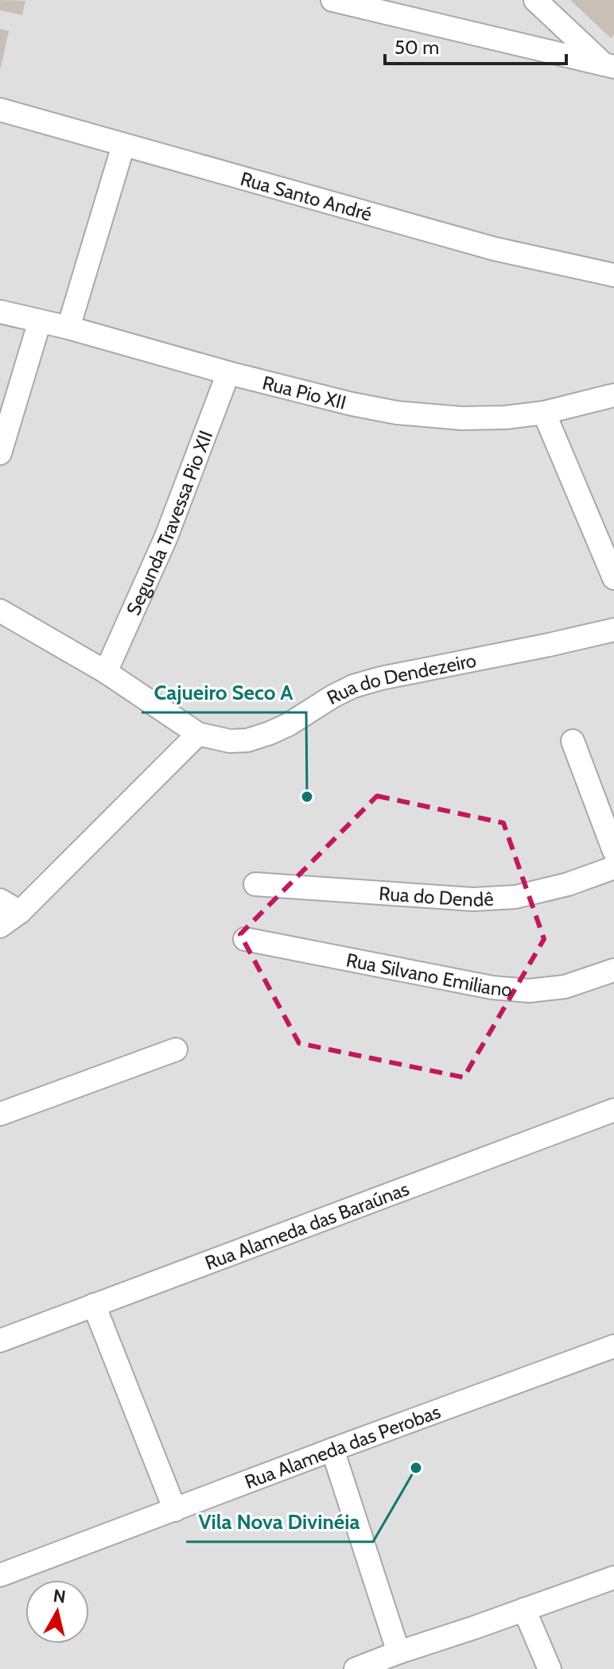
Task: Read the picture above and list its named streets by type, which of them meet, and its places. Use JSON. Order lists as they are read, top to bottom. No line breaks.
{"streets":{"street":["Rua Santo André","Rua Pio XII","Segunda Travessa Pio XII","Rua do Dendezeiro","Rua do Dendê","Rua Silvano Emiliano","Rua Alameda das Baraúnas","Rua Alameda das Perobas"]},"crossings":[["Rua Pio XII","Segunda Travessa Pio XII"]],"places":["Cajueiro Seco A","Vila Nova Divinéia"],"scale_bar":"50 m","north":"top"}
